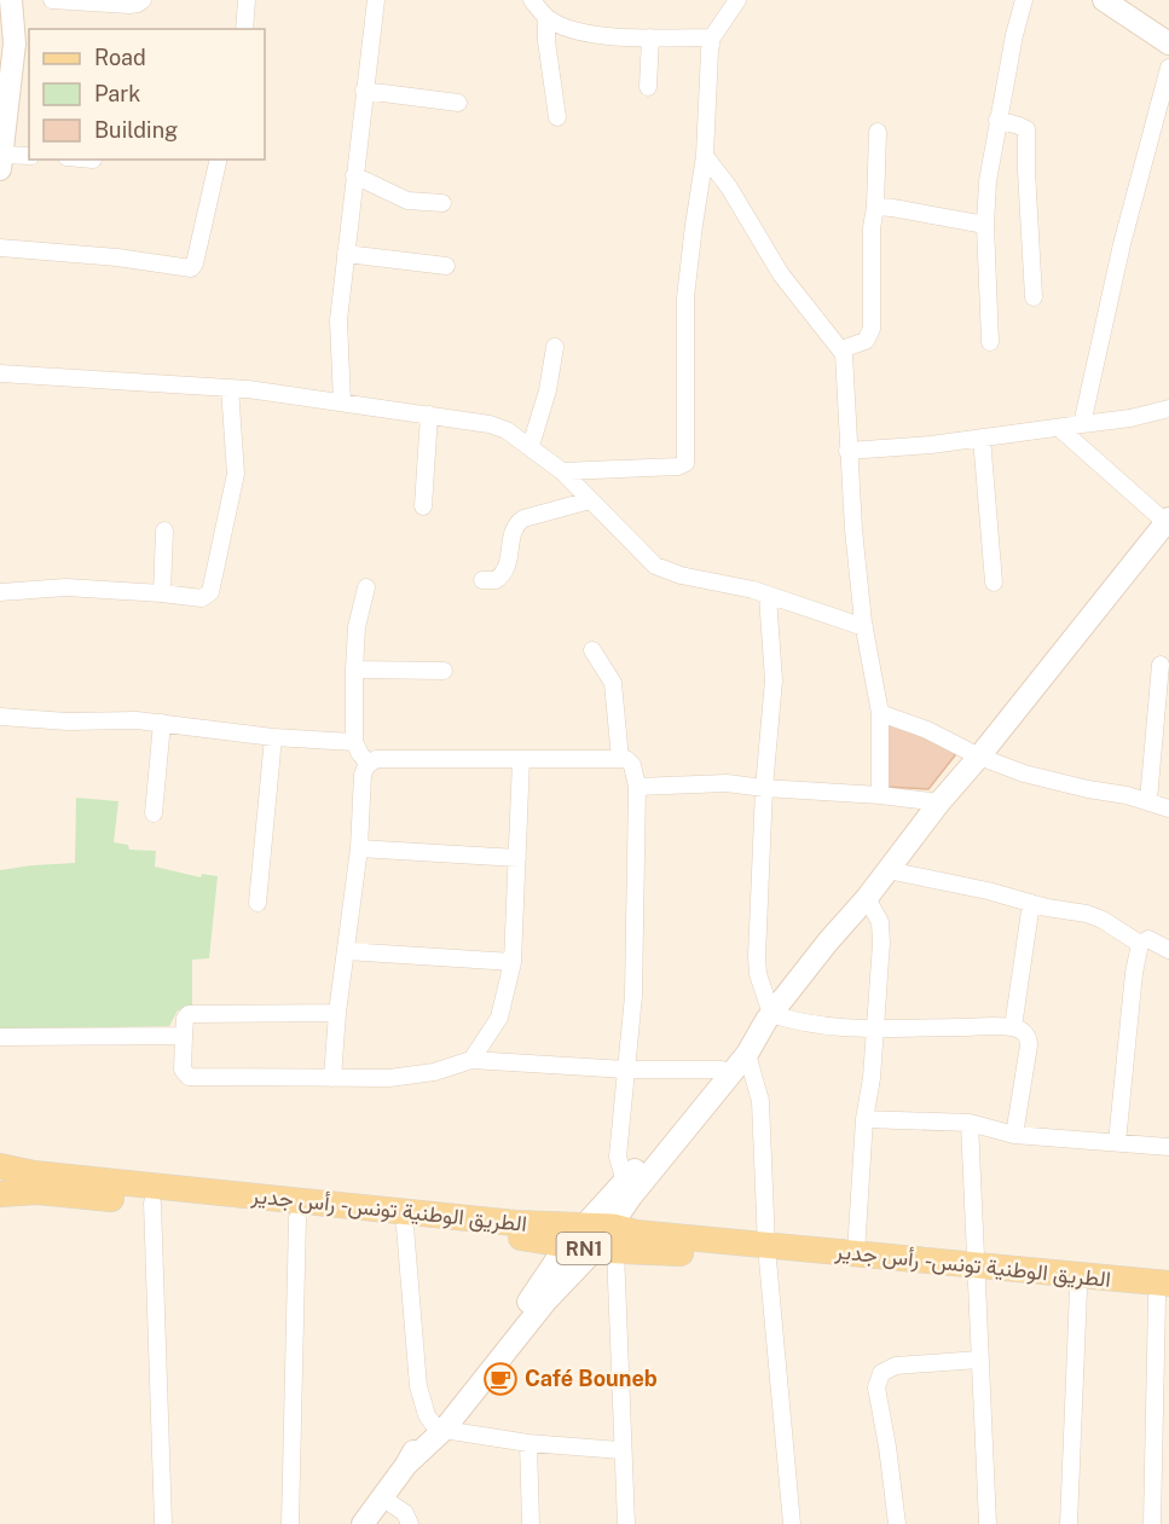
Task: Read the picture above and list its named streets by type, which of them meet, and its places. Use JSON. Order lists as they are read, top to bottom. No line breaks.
{"streets":{"main road":["الطريق الوطنية تونس - رأس جدير","RN1"]},"places":{"cafe":["Café Bouneb"]},"legend":["Road","Park","Building"]}
